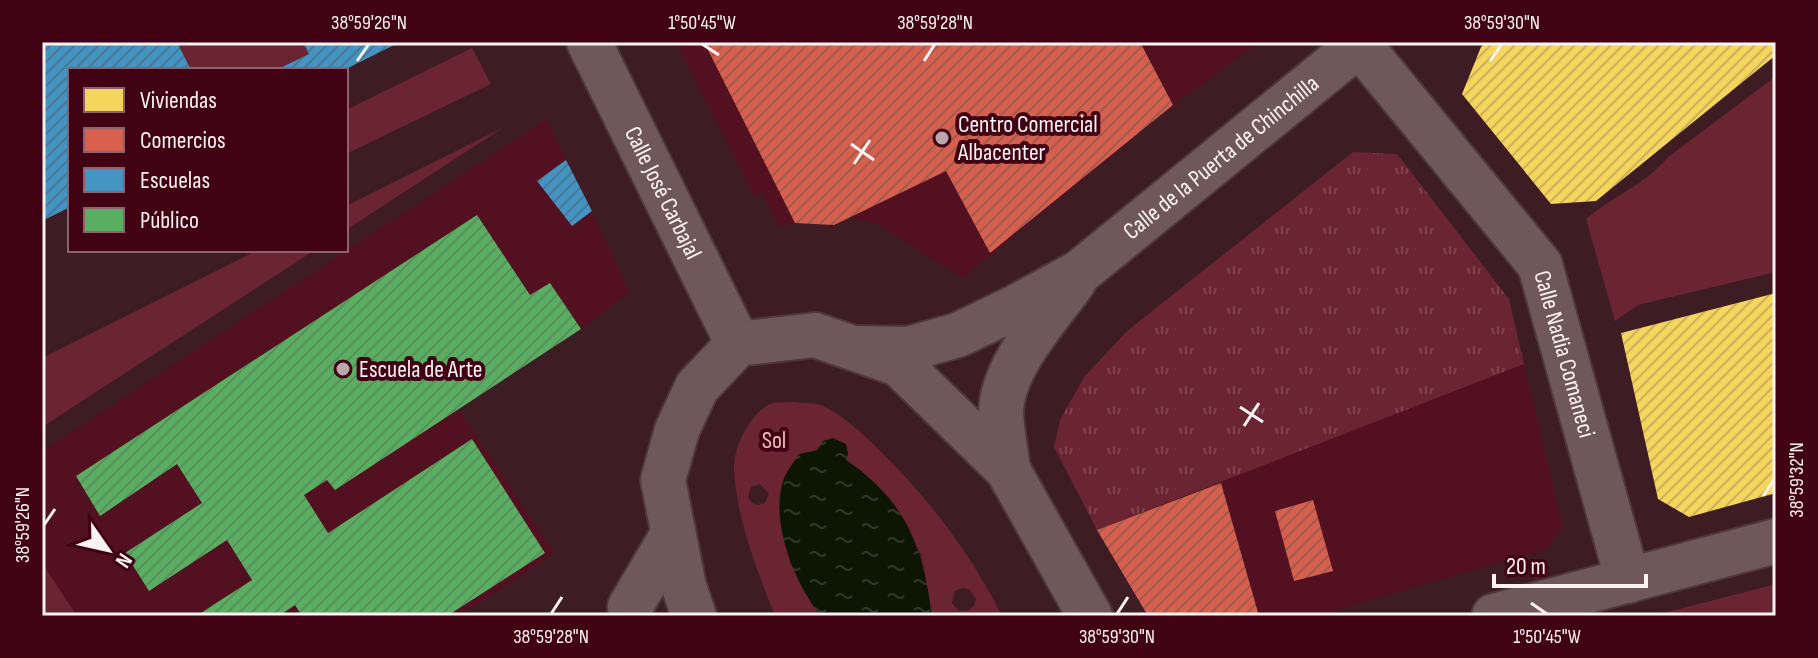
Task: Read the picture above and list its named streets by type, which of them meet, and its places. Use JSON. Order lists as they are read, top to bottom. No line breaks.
{"streets":{"street":["Calle de la Puerta de Chinchilla","Calle José Carbajal","Calle Nadia Comaneci"]},"crossings":[["Calle de la Puerta de Chinchilla","Calle Nadia Comaneci"]],"parks":["Sol"],"places":["Centro Comercial Albacenter","Escuela de Arte"],"legend":["Viviendas","Comercios","Escuelas","Público"],"scale_bar":"20 m","north":"bottom right","coordinates":["38°59'26\"N","1°50'45\"W","38°59'28\"N","38°59'30\"N","38°59'32\"N"]}
